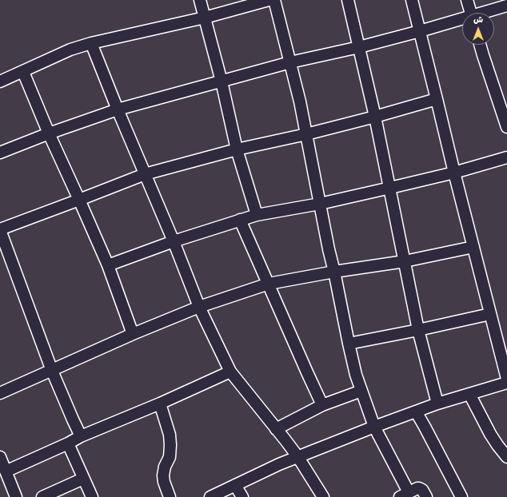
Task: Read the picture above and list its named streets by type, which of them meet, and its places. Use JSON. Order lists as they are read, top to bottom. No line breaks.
{"north":"top"}
